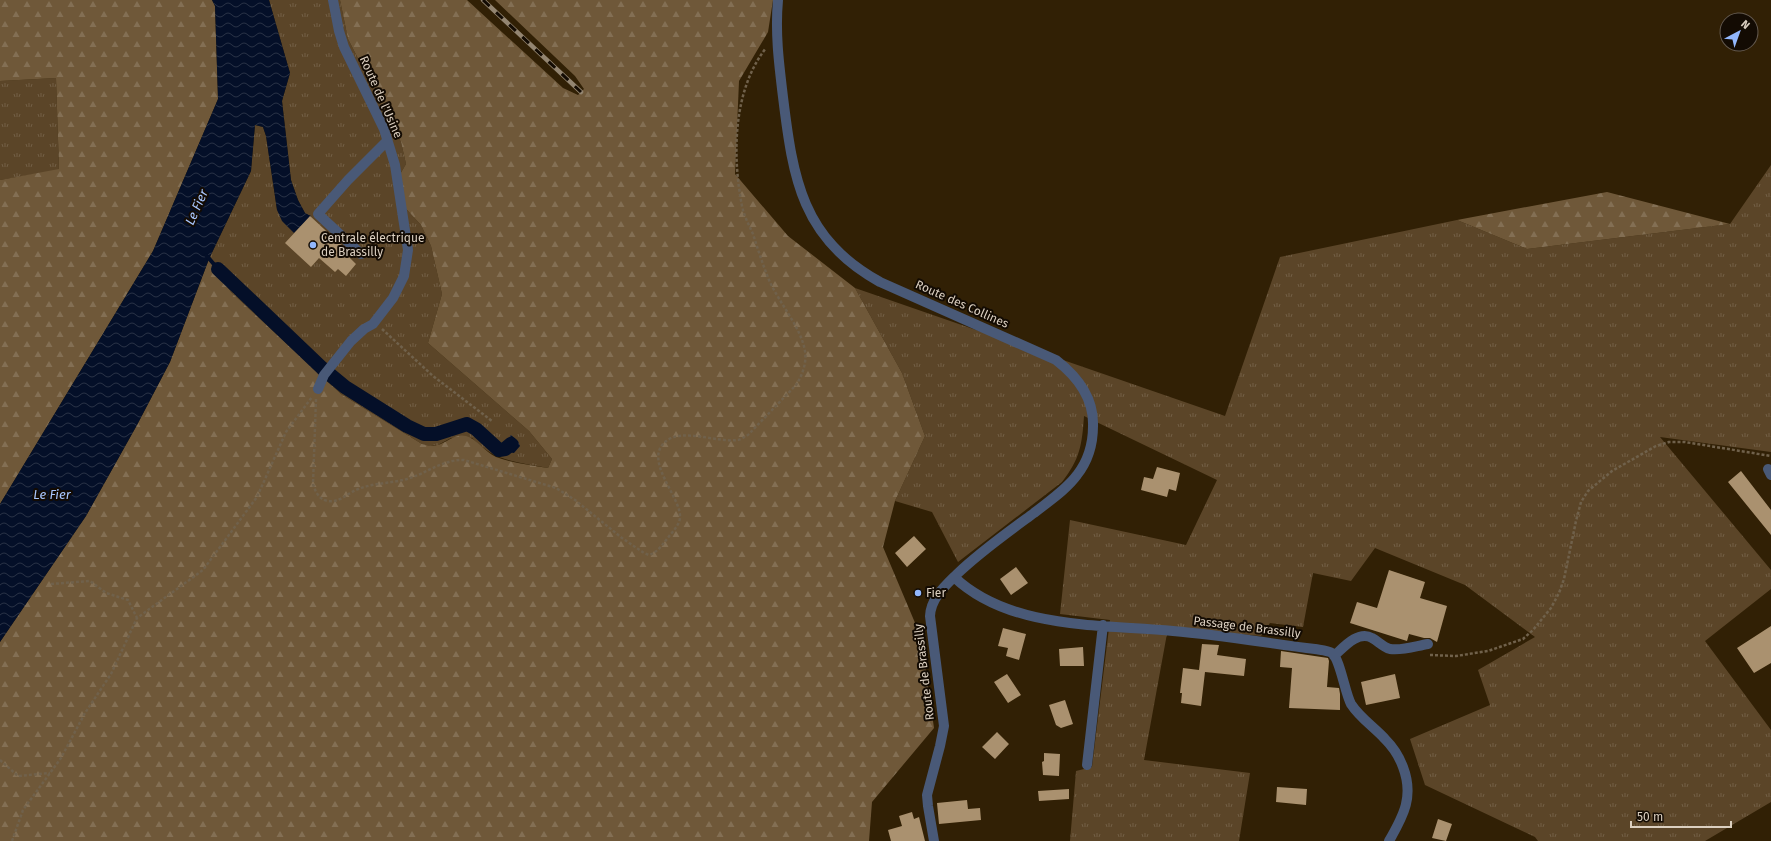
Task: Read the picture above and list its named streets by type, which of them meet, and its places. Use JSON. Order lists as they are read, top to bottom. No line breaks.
{"streets":{"street":["Route de l'Usine","Route des Collines","Passage de Brassilly","Route de Brassilly"]},"crossings":[["Route des Collines","Passage de Brassilly"],["Route des Collines","Route de Brassilly"],["Passage de Brassilly","Route de Brassilly"]],"water":["Le Fier"],"places":["Centrale électrique de Brassilly","Fier"],"scale_bar":"50 m","north":"top right"}
